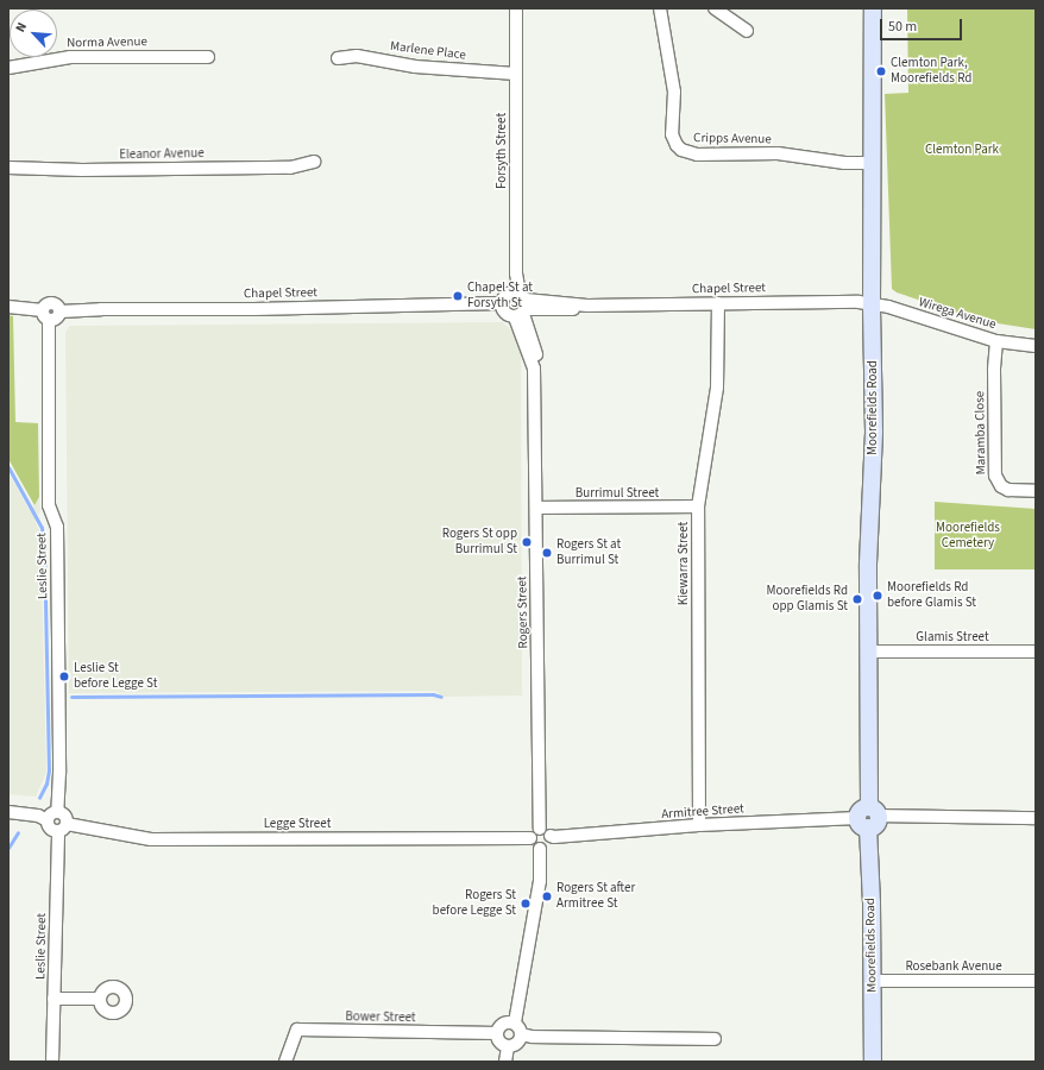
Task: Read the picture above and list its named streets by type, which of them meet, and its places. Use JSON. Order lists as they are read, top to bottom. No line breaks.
{"streets":{"main road":["Moorefields Road"],"street":["Norma Avenue","Marlene Place","Cripps Avenue","Forsyth Street","Eleanor Avenue","Chapel Street","Wirega Avenue","Maramba Close","Burrimul Street","Kiewarra Street","Leslie Street","Rogers Street","Glamis Street","Armitree Street","Legge Street","Rosebank Avenue","Bower Street"]},"crossings":[["Marlene Place","Forsyth Street"],["Cripps Avenue","Moorefields Road"],["Forsyth Street","Chapel Street"],["Forsyth Street","Rogers Street"],["Chapel Street","Wirega Avenue"],["Chapel Street","Moorefields Road"],["Chapel Street","Kiewarra Street"],["Chapel Street","Leslie Street"],["Chapel Street","Rogers Street"],["Wirega Avenue","Moorefields Road"],["Wirega Avenue","Maramba Close"],["Moorefields Road","Glamis Street"],["Moorefields Road","Armitree Street"],["Moorefields Road","Rosebank Avenue"],["Burrimul Street","Kiewarra Street"],["Burrimul Street","Rogers Street"],["Kiewarra Street","Armitree Street"],["Leslie Street","Legge Street"],["Rogers Street","Armitree Street"],["Rogers Street","Legge Street"],["Armitree Street","Legge Street"]],"parks":["Clemton Park","Moorefields Cemetery"],"places":["Clemton Park, Moorefields Rd","Chapel St at Forsyth St","Rogers St opp Burrimul St","Rogers St at Burrimul St","Moorefields Rd before Glamis St","Moorefields Rd opp Glamis St","Leslie St before Legge St","Rogers St after Armitree St","Rogers St before Legge St"],"scale_bar":"50 m","north":"top left"}
